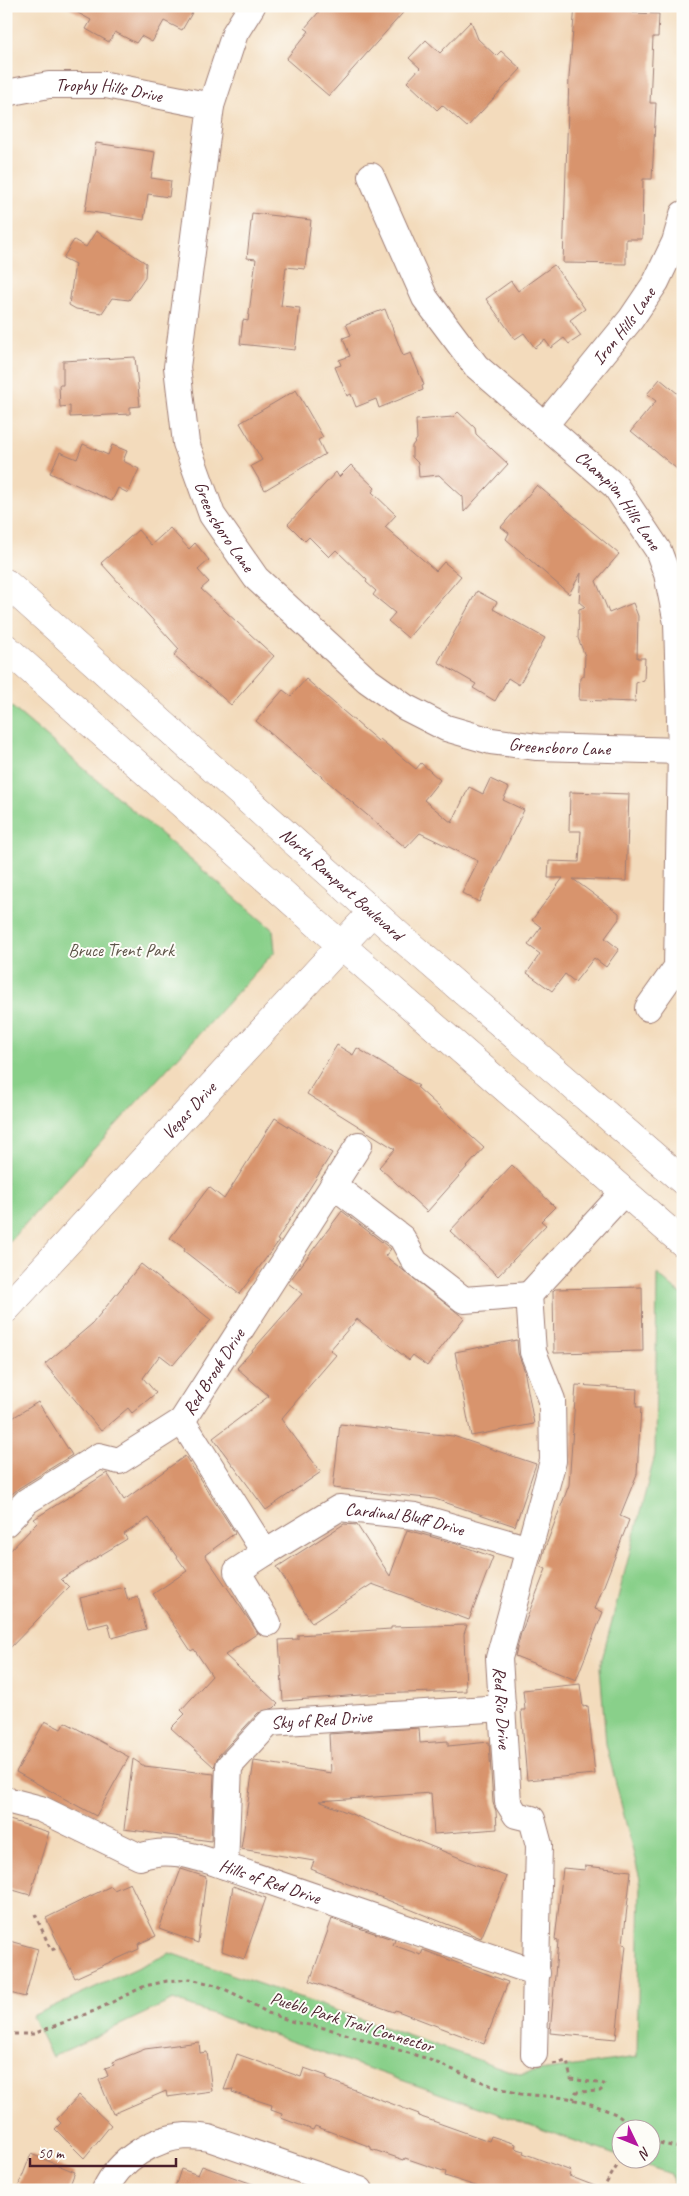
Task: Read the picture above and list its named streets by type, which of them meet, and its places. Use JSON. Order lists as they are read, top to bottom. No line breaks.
{"streets":{"main road":["North Rampart Boulevard","Vegas Drive"],"street":["Trophy Hills Drive","Iron Hills Lane","Champion Hills Lane","Greensboro Lane","Red Brook Drive","Cardinal Bluff Drive","Red Rio Drive","Sky of Red Drive","Hills of Red Drive"],"path":["Pueblo Park Trail Connector"]},"crossings":[["Trophy Hills Drive","Greensboro Lane"],["Iron Hills Lane","Champion Hills Lane"],["Champion Hills Lane","Greensboro Lane"],["North Rampart Boulevard","Vegas Drive"],["Cardinal Bluff Drive","Red Rio Drive"],["Red Rio Drive","Sky of Red Drive"],["Red Rio Drive","Hills of Red Drive"],["Sky of Red Drive","Hills of Red Drive"]],"parks":["Bruce Trent Park"],"scale_bar":"50 m","north":"bottom right"}
